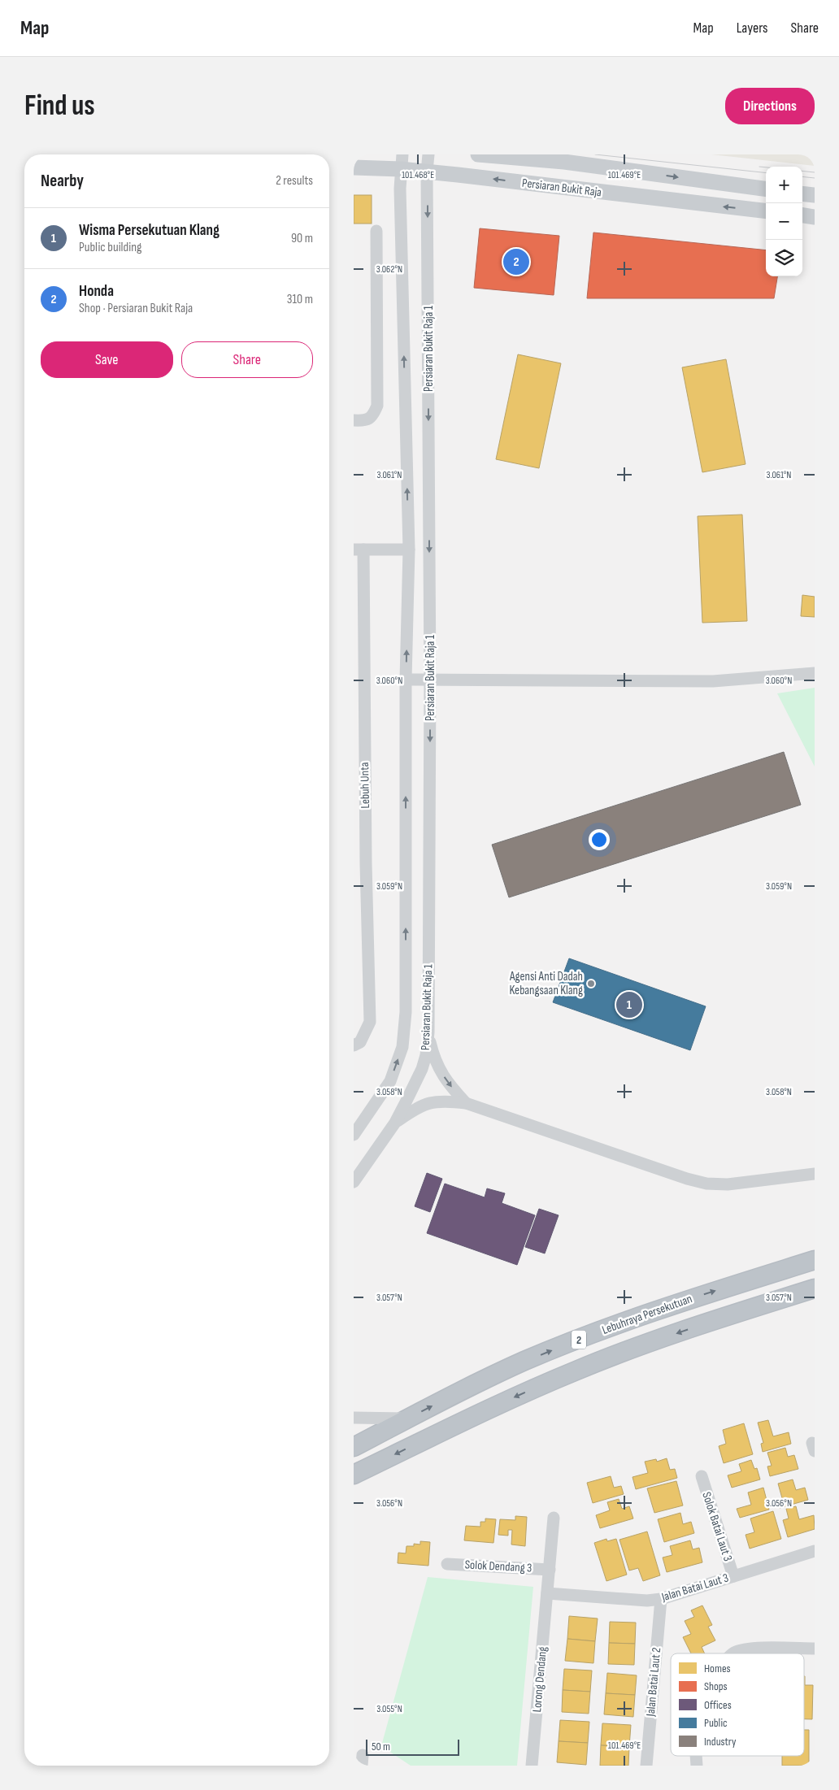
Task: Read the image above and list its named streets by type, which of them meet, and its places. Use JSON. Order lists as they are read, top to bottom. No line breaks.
{"streets":{"highway":["Lebuhraya Persekutuan","2"],"main road":["Persiaran Bukit Raja"],"street":["Persiaran Bukit Raja 1","Lebuh Unta","Solok Batai Laut 3","Solok Dendang 3","Jalan Batai Laut 3","Lorong Dendang","Jalan Batai Laut 2"]},"crossings":[["Persiaran Bukit Raja","Persiaran Bukit Raja 1"],["Solok Batai Laut 3","Jalan Batai Laut 3"],["Solok Dendang 3","Lorong Dendang"],["Jalan Batai Laut 3","Lorong Dendang"],["Jalan Batai Laut 3","Jalan Batai Laut 2"]],"places":["Agensi Anti Dadah Kebangsaan Klang"],"legend":["Homes","Shops","Offices","Public","Industry"],"scale_bar":"50 m","page":{"header":"Map","nav":["Map","Layers","Share"],"buttons":["Directions",["Save","Share"]],"title":"Find us","heading":["Nearby","2 results"],"map_buttons":["+","−"],"list":[{"mark":"1","name":"Wisma Persekutuan Klang","note":"Public building","value":"90 m"},{"mark":"2","name":"Honda","note":"Shop · Persiaran Bukit Raja","value":"310 m"}],"pins":["2","1"],"scale":"50 m"},"coordinates":["101.468°E","101.469°E","3.062°N","3.061°N","3.060°N","3.059°N","3.058°N","3.057°N","3.056°N","3.055°N"]}
